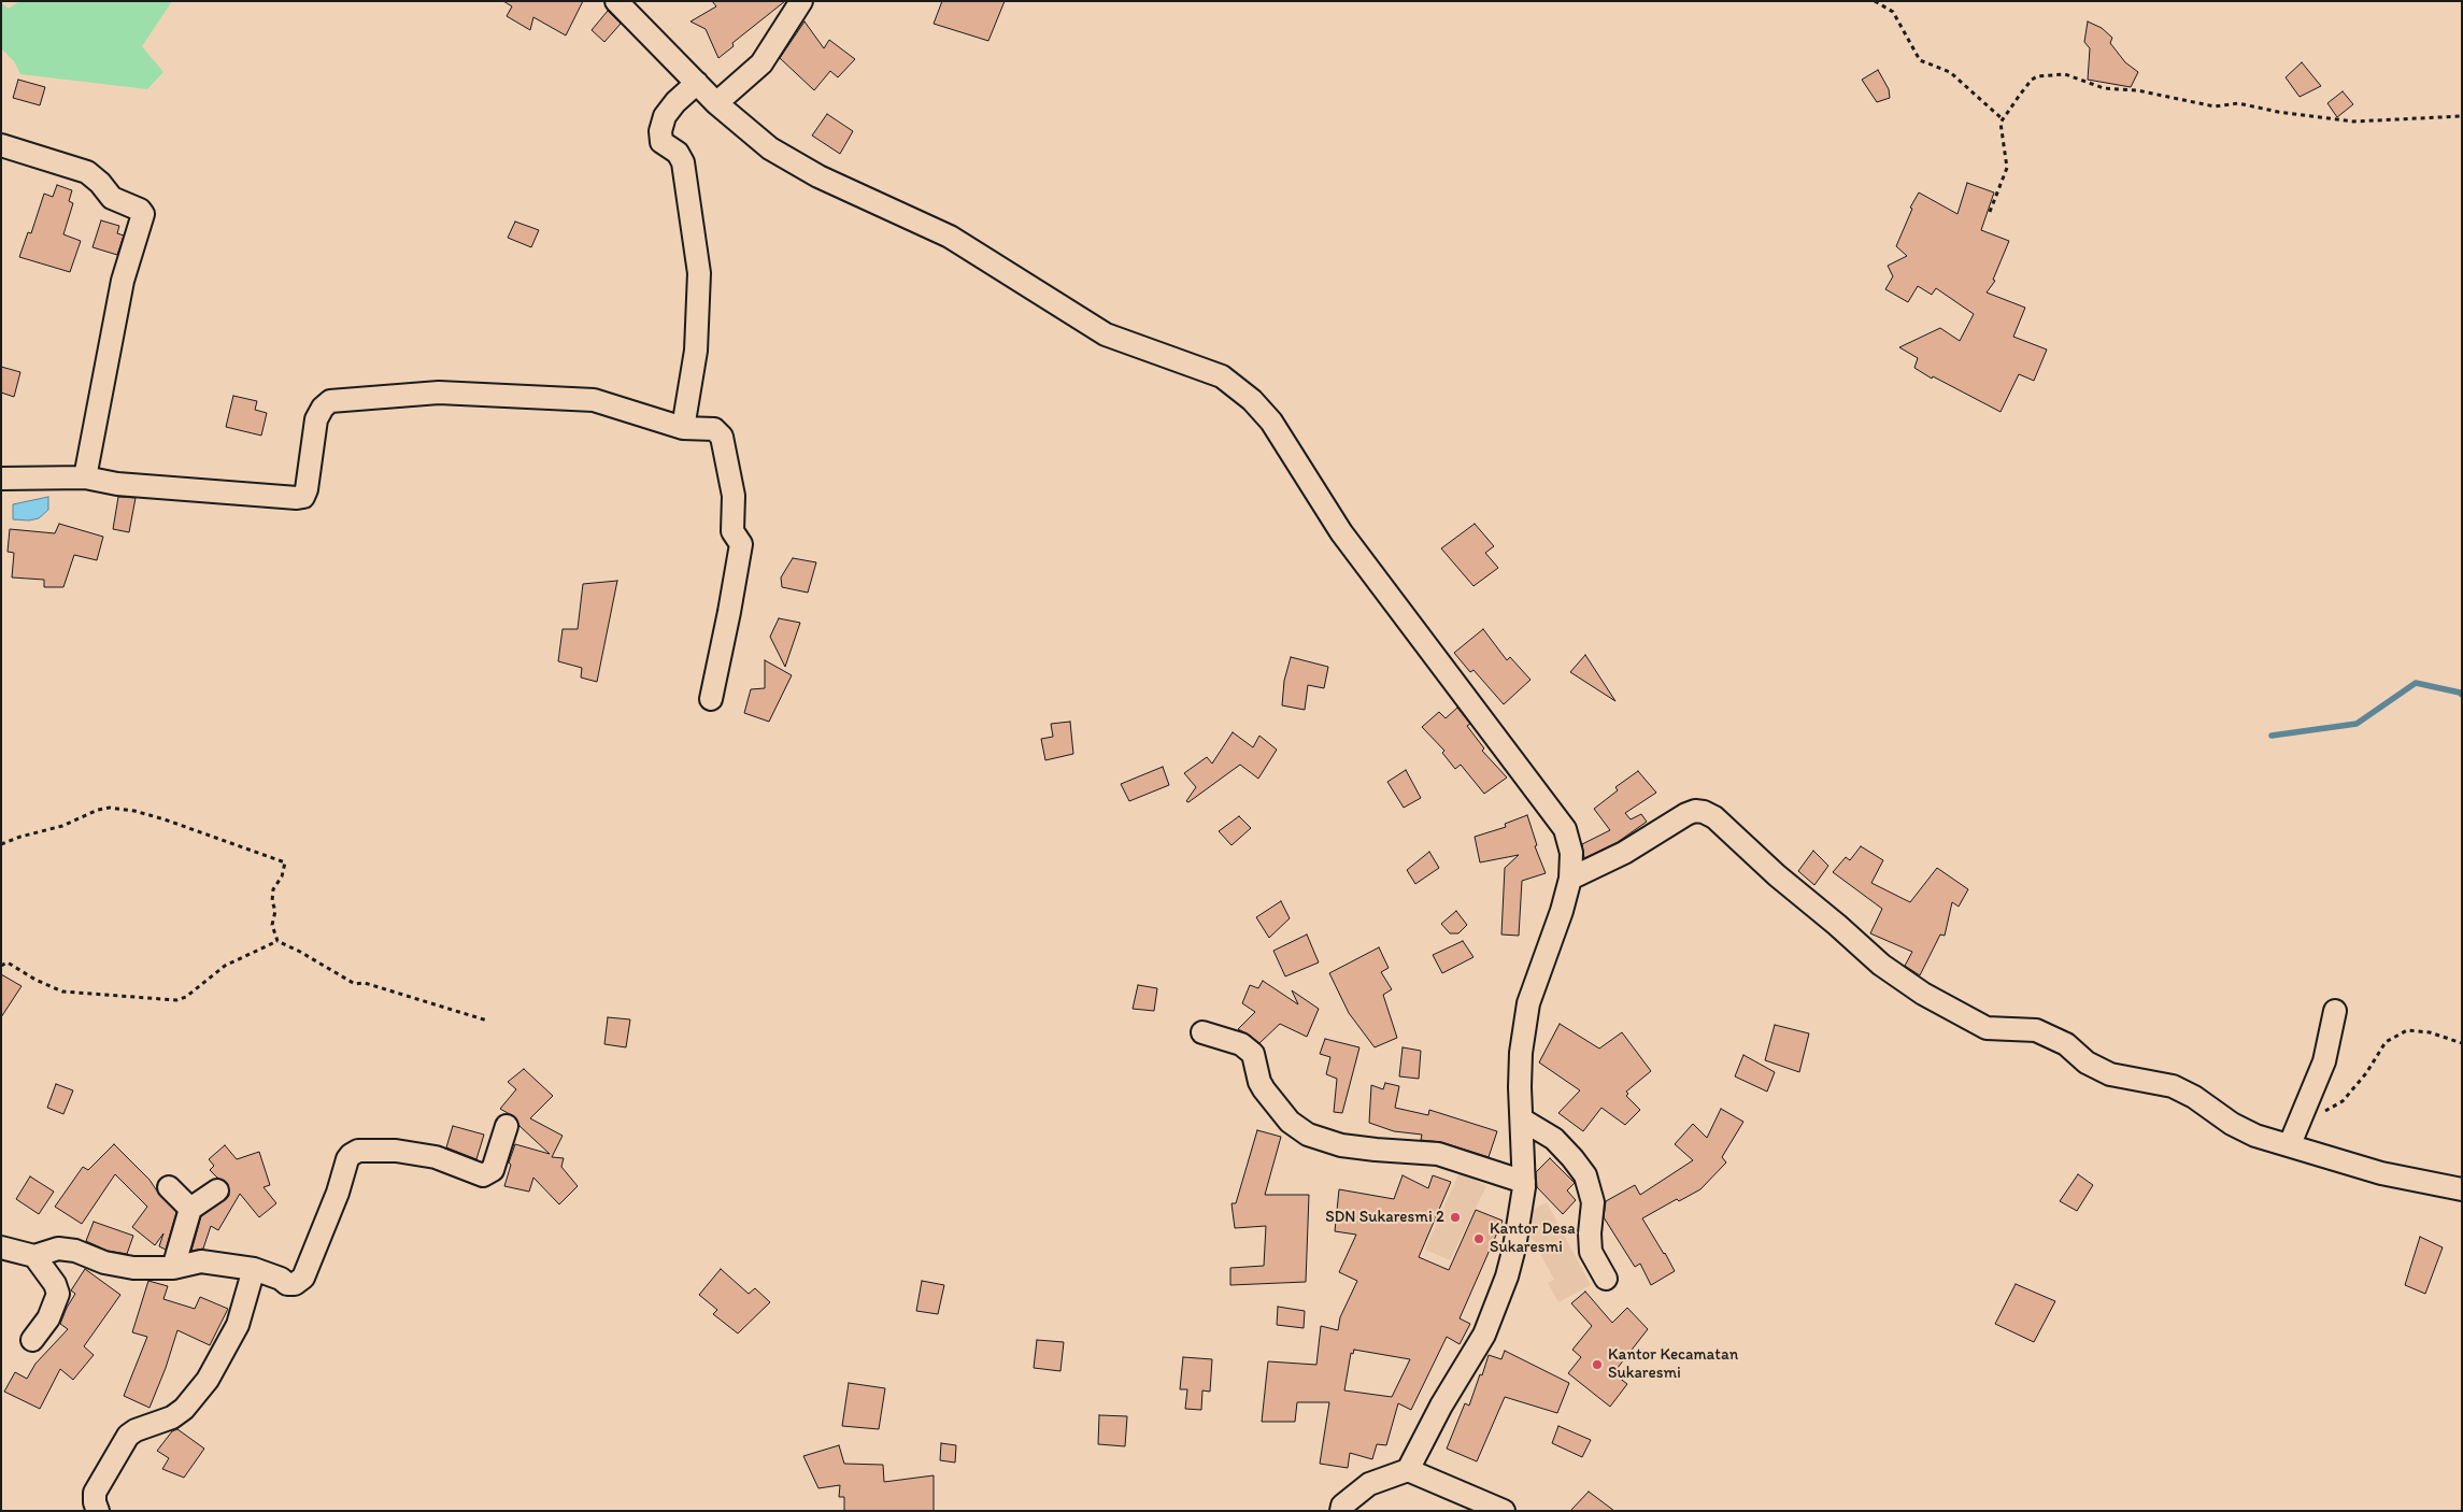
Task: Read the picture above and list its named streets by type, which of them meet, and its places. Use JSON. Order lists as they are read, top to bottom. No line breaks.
{"places":["SDN Sukaresmi 2","Kantor Desa Sukaresmi","Kantor Kecamatan Sukaresmi"]}
